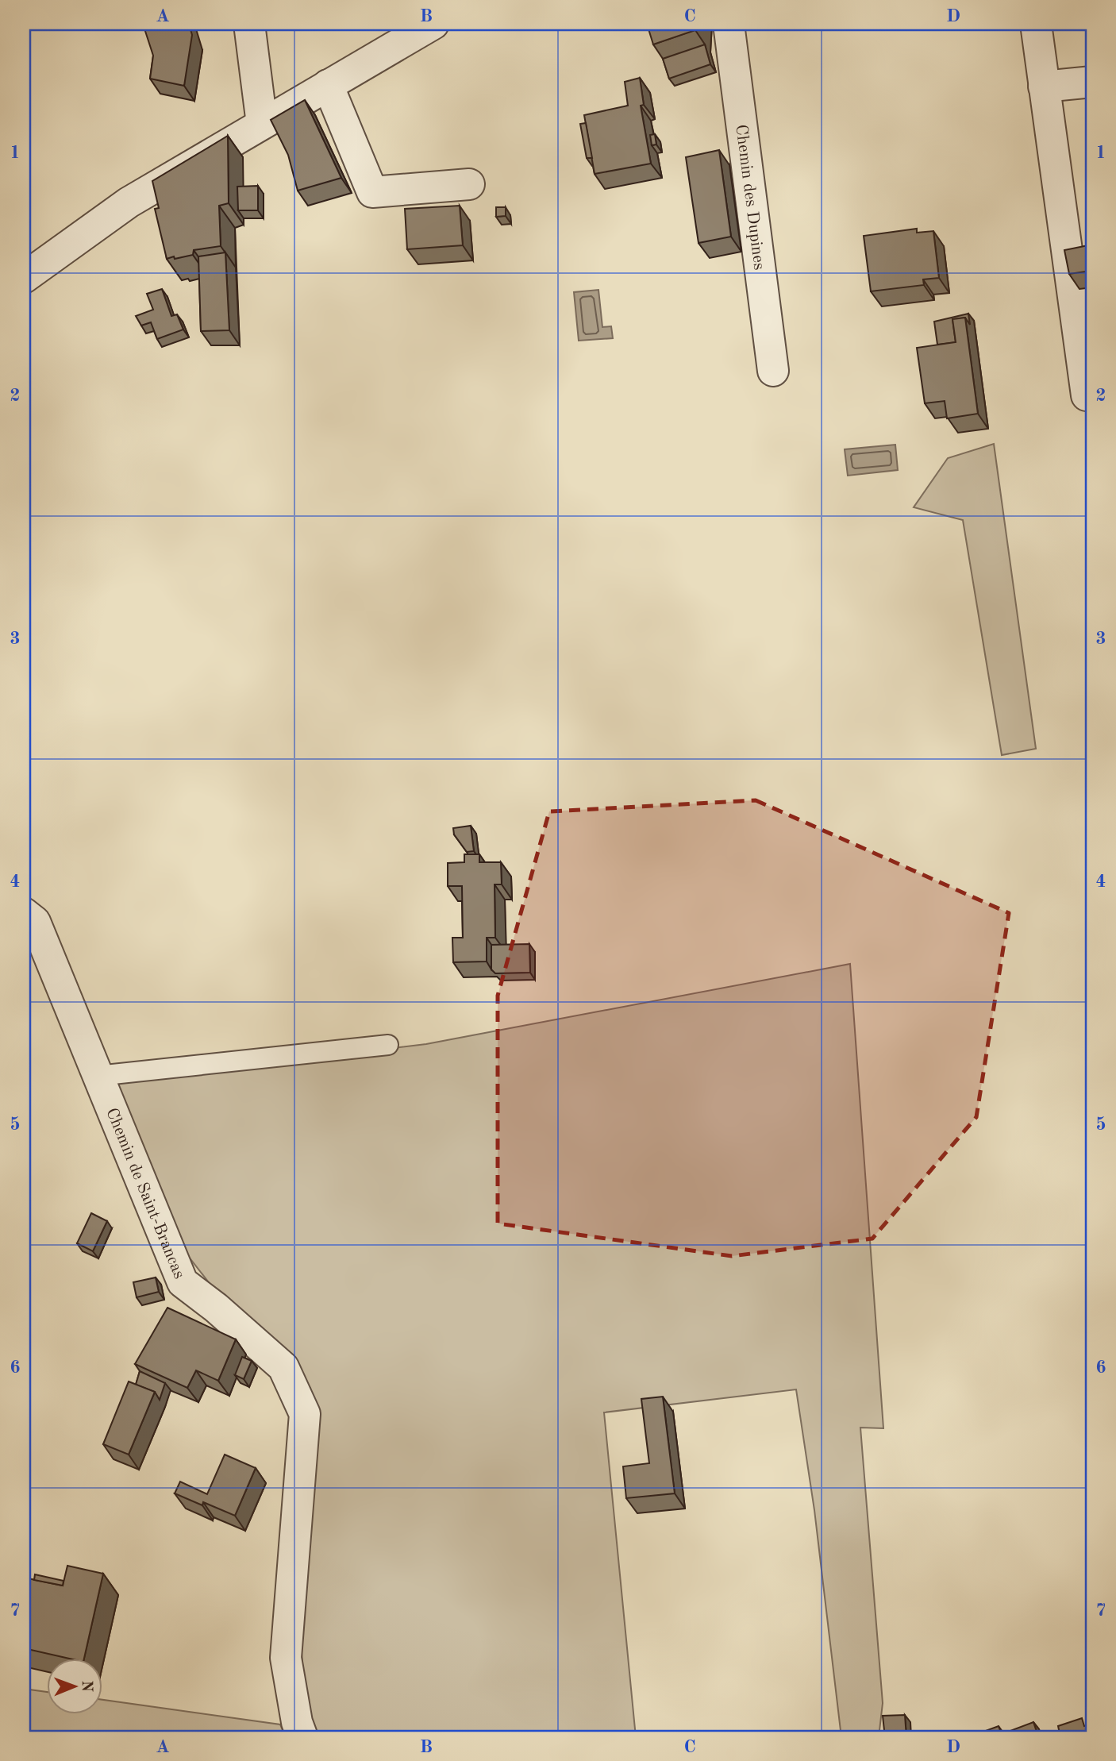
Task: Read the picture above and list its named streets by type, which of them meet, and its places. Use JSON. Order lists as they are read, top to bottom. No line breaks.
{"streets":{"street":["Chemin des Dupines","Chemin de Saint-Brancas"]},"north":"right","grid":{"columns":["A","B","C","D"],"rows":["1","2","3","4","5","6","7"]}}
